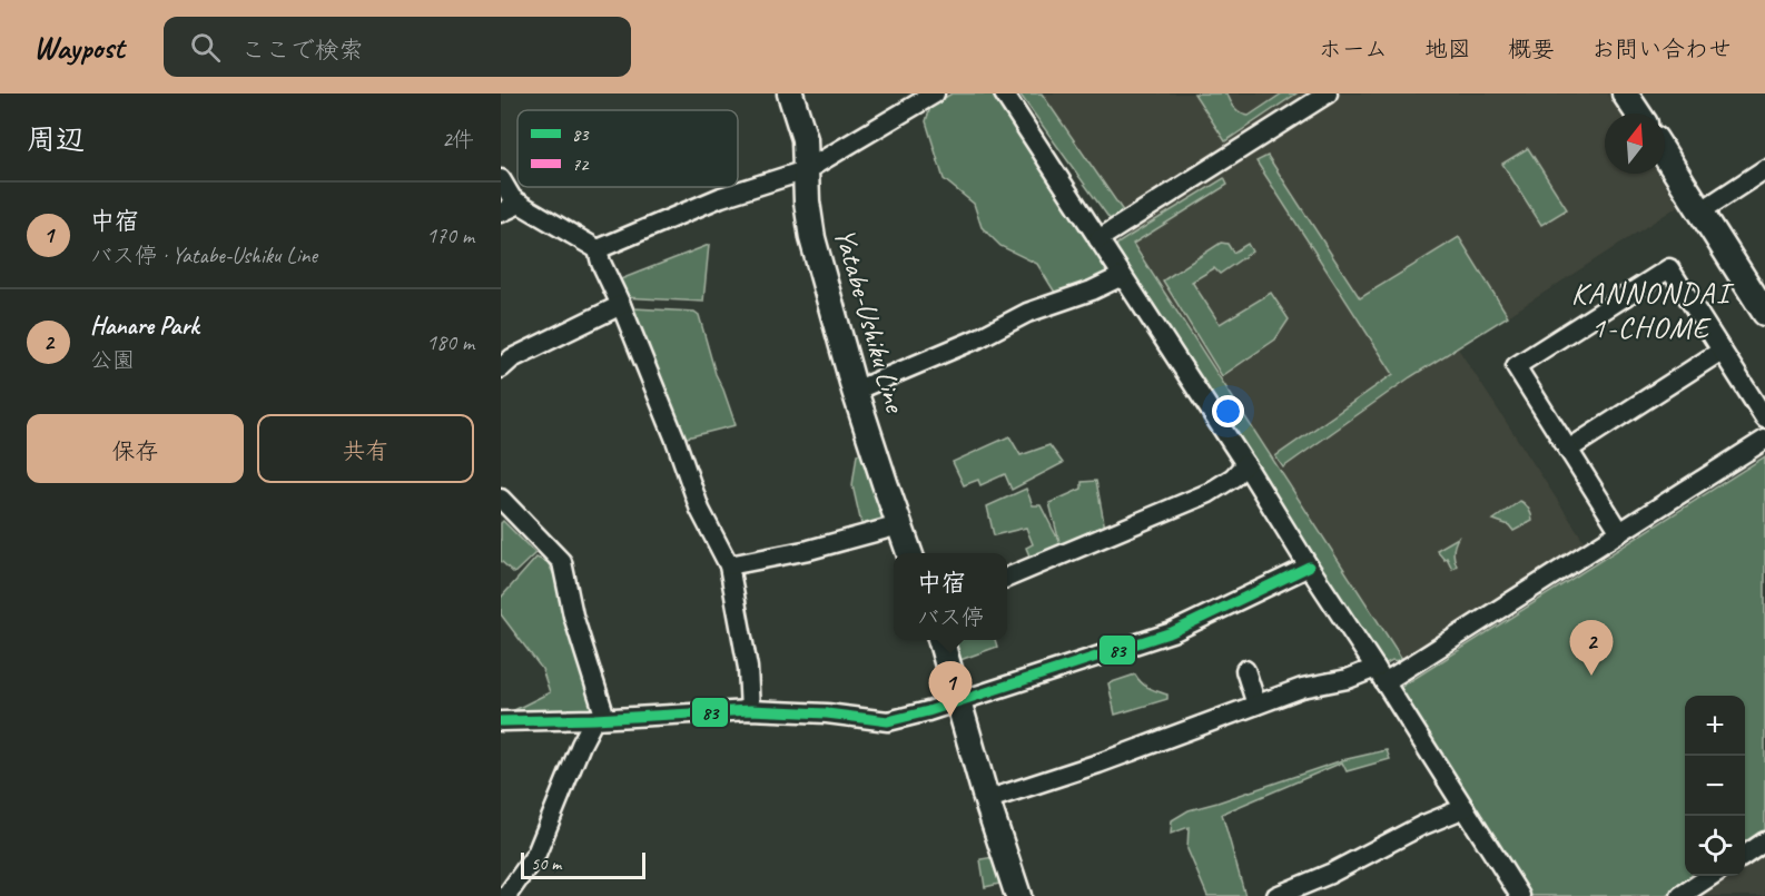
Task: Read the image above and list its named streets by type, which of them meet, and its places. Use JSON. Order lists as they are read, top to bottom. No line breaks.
{"streets":{"main road":["Yatabe-Ushiku Line"]},"districts":["KANNONDAI 1-CHOME"],"lines":["transit line 83"],"legend":["83","72"],"scale_bar":"50 m","north":"top","page":{"header":"Waypost","search":"ここで検索","nav":["ホーム","地図","概要","お問い合わせ"],"heading":["周辺","2件"],"list":[{"mark":"1","name":"中宿","note":"バス停 · Yatabe-Ushiku Line","value":"170 m"},{"mark":"2","name":"Hanare Park","note":"公園","value":"180 m"}],"buttons":["保存","共有"],"popup":["中宿","バス停"],"pins":["2","1"],"map_buttons":["+","−"],"scale":"50 m"}}
